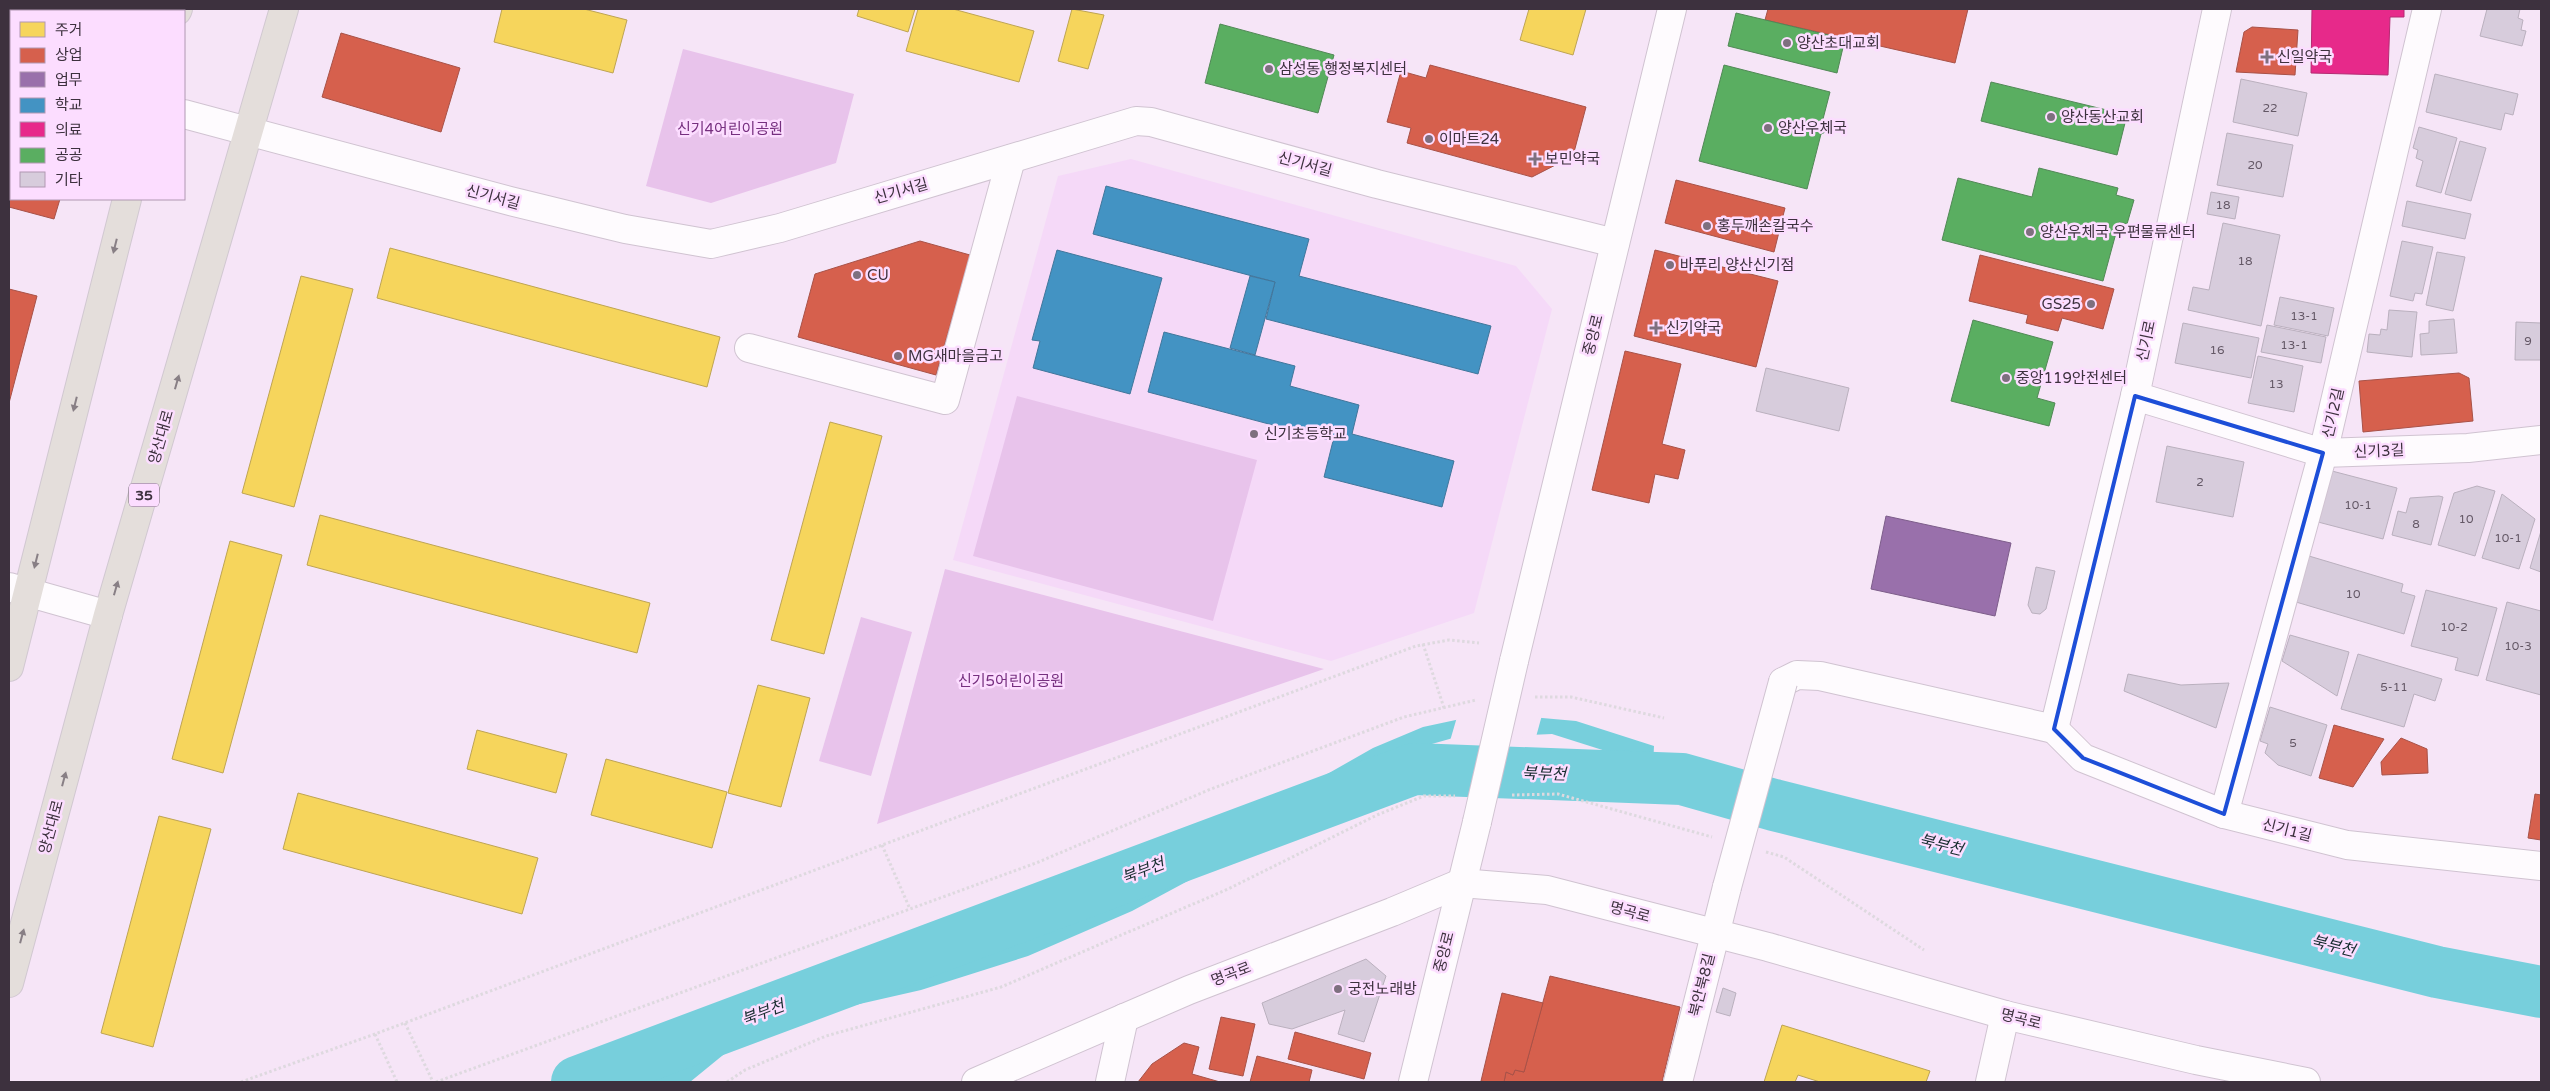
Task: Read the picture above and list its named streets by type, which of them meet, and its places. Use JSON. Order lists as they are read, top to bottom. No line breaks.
{"streets":{"main road":["양산대로","35"],"street":["신기서길","중앙로","신기로","신기2길","신기3길","신기1길","명곡로","북안북8길"]},"crossings":[["신기서길","중앙로"],["신기서길","양산대로"],["중앙로","명곡로"],["신기로","신기3길"],["신기로","신기1길"],["신기로","북안북8길"],["신기2길","신기3길"],["신기2길","신기1길"],["신기1길","북안북8길"],["명곡로","북안북8길"]],"water":["북부천"],"parks":["신기4어린이공원","신기5어린이공원"],"places":{"other":["양산초대교회","삼성동 행정복지센터","양산동산교회","양산우체국","이마트24","홍두깨손칼국수","양산우체국 우편물류센터","바푸리 양산신기점","CU","GS25","MG새마을금고","중앙119안전센터","신기초등학교","궁전노래방"],"health":["신일약국","보민약국","신기약국"]},"house_numbers":["22","20","18","18","13-1","9","13-1","16","13","2","10-1","10","8","10-1","10","10-2","10-3","5-11","5"],"legend":["주거","상업","업무","학교","의료","공공","기타"]}
